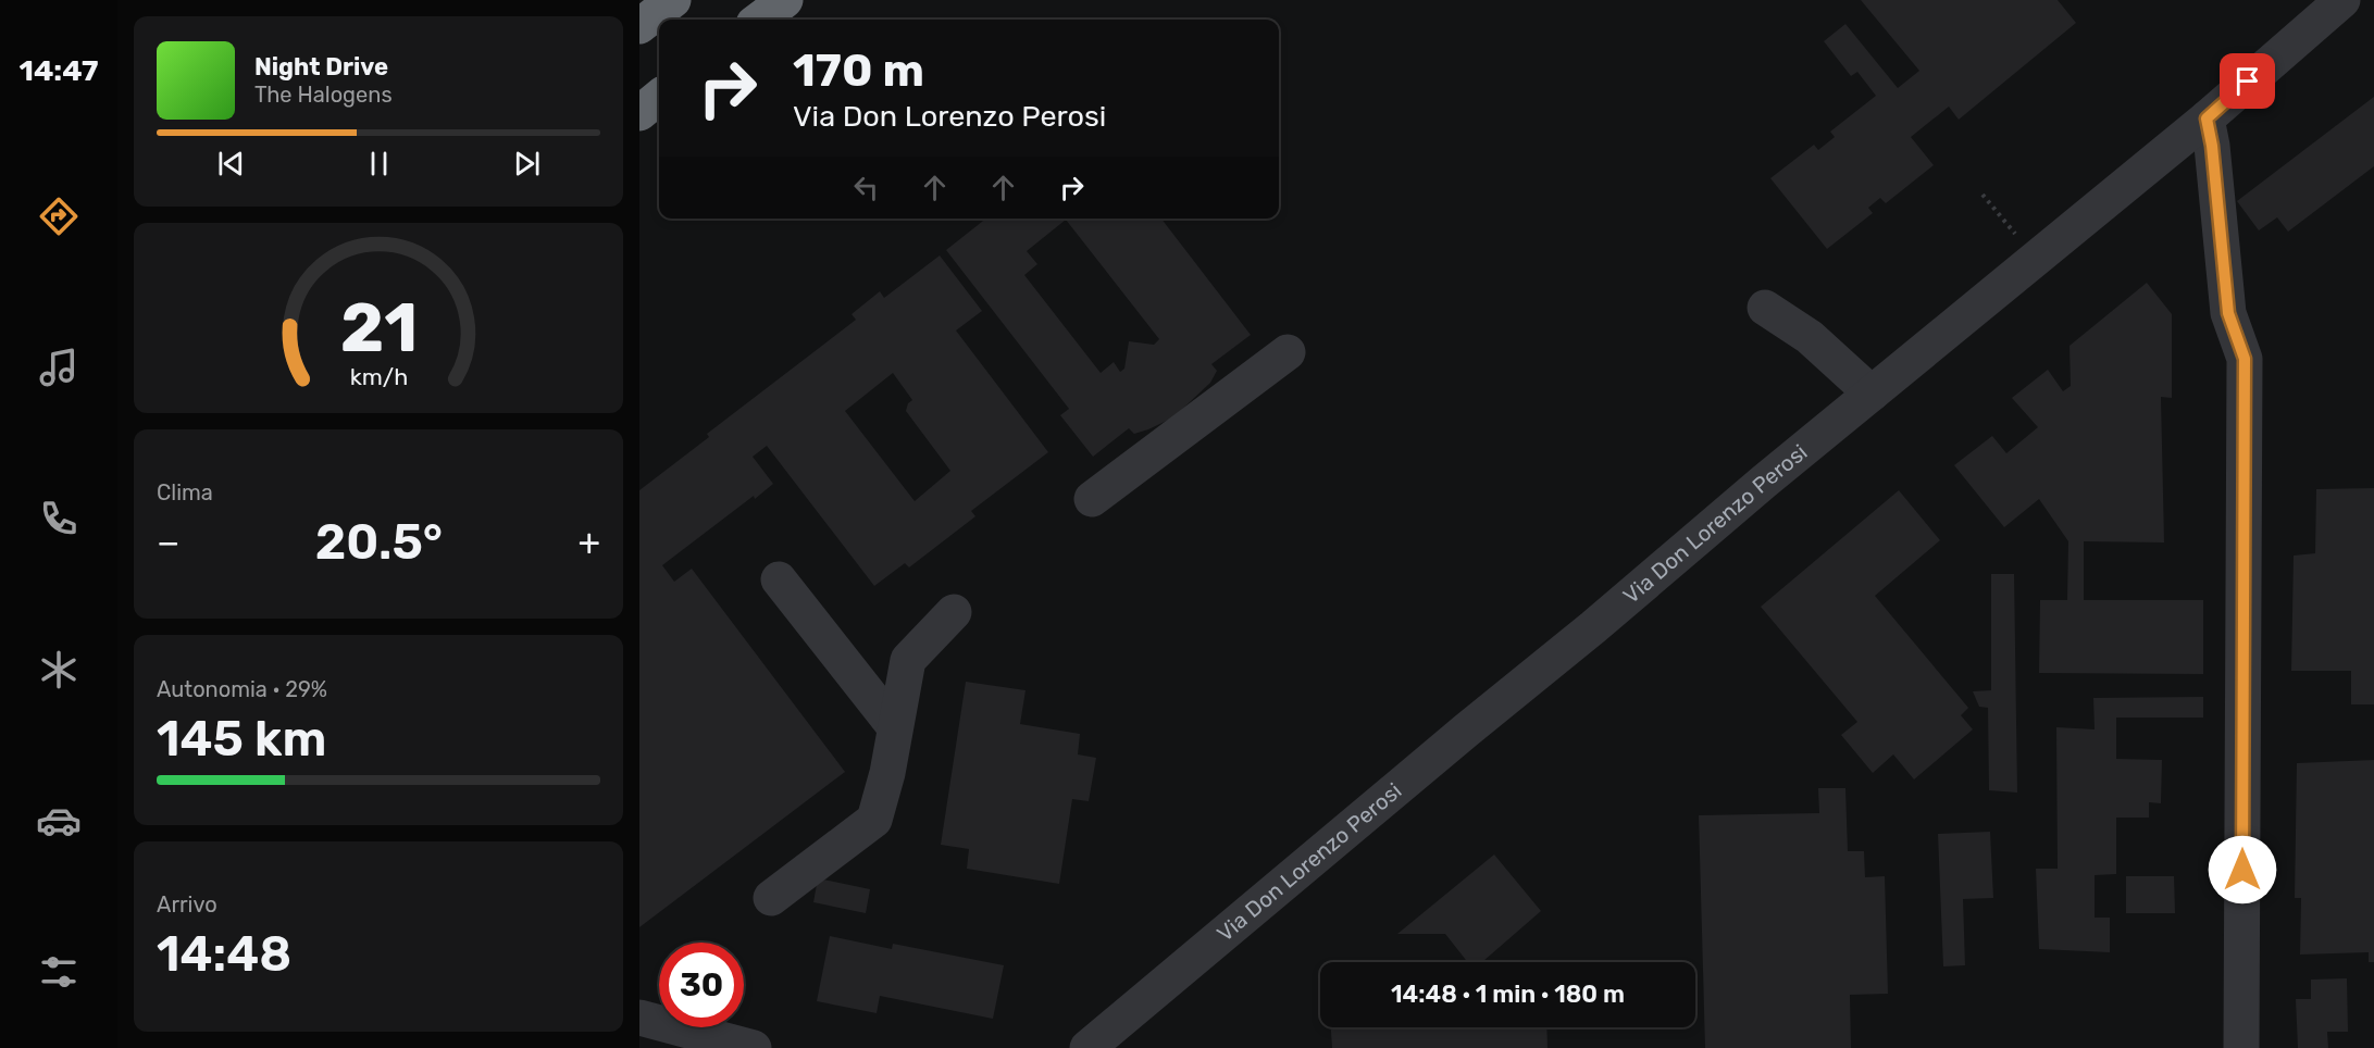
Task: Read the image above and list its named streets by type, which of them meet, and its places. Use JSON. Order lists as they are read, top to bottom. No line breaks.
{"streets":{"street":["Via Don Lorenzo Perosi"]},"page":{"tabs":"14:47","turn":["170 m","Via Don Lorenzo Perosi"],"song":["Night Drive","The Halogens"],"tile":["Clima",["Autonomia · 29%","145 km"],["Arrivo","14:48"]],"heat":["−","20.5°","+"],"limit":"30","trip":"14:48 · 1 min · 180 m","gauge":["21","km/h"]}}
